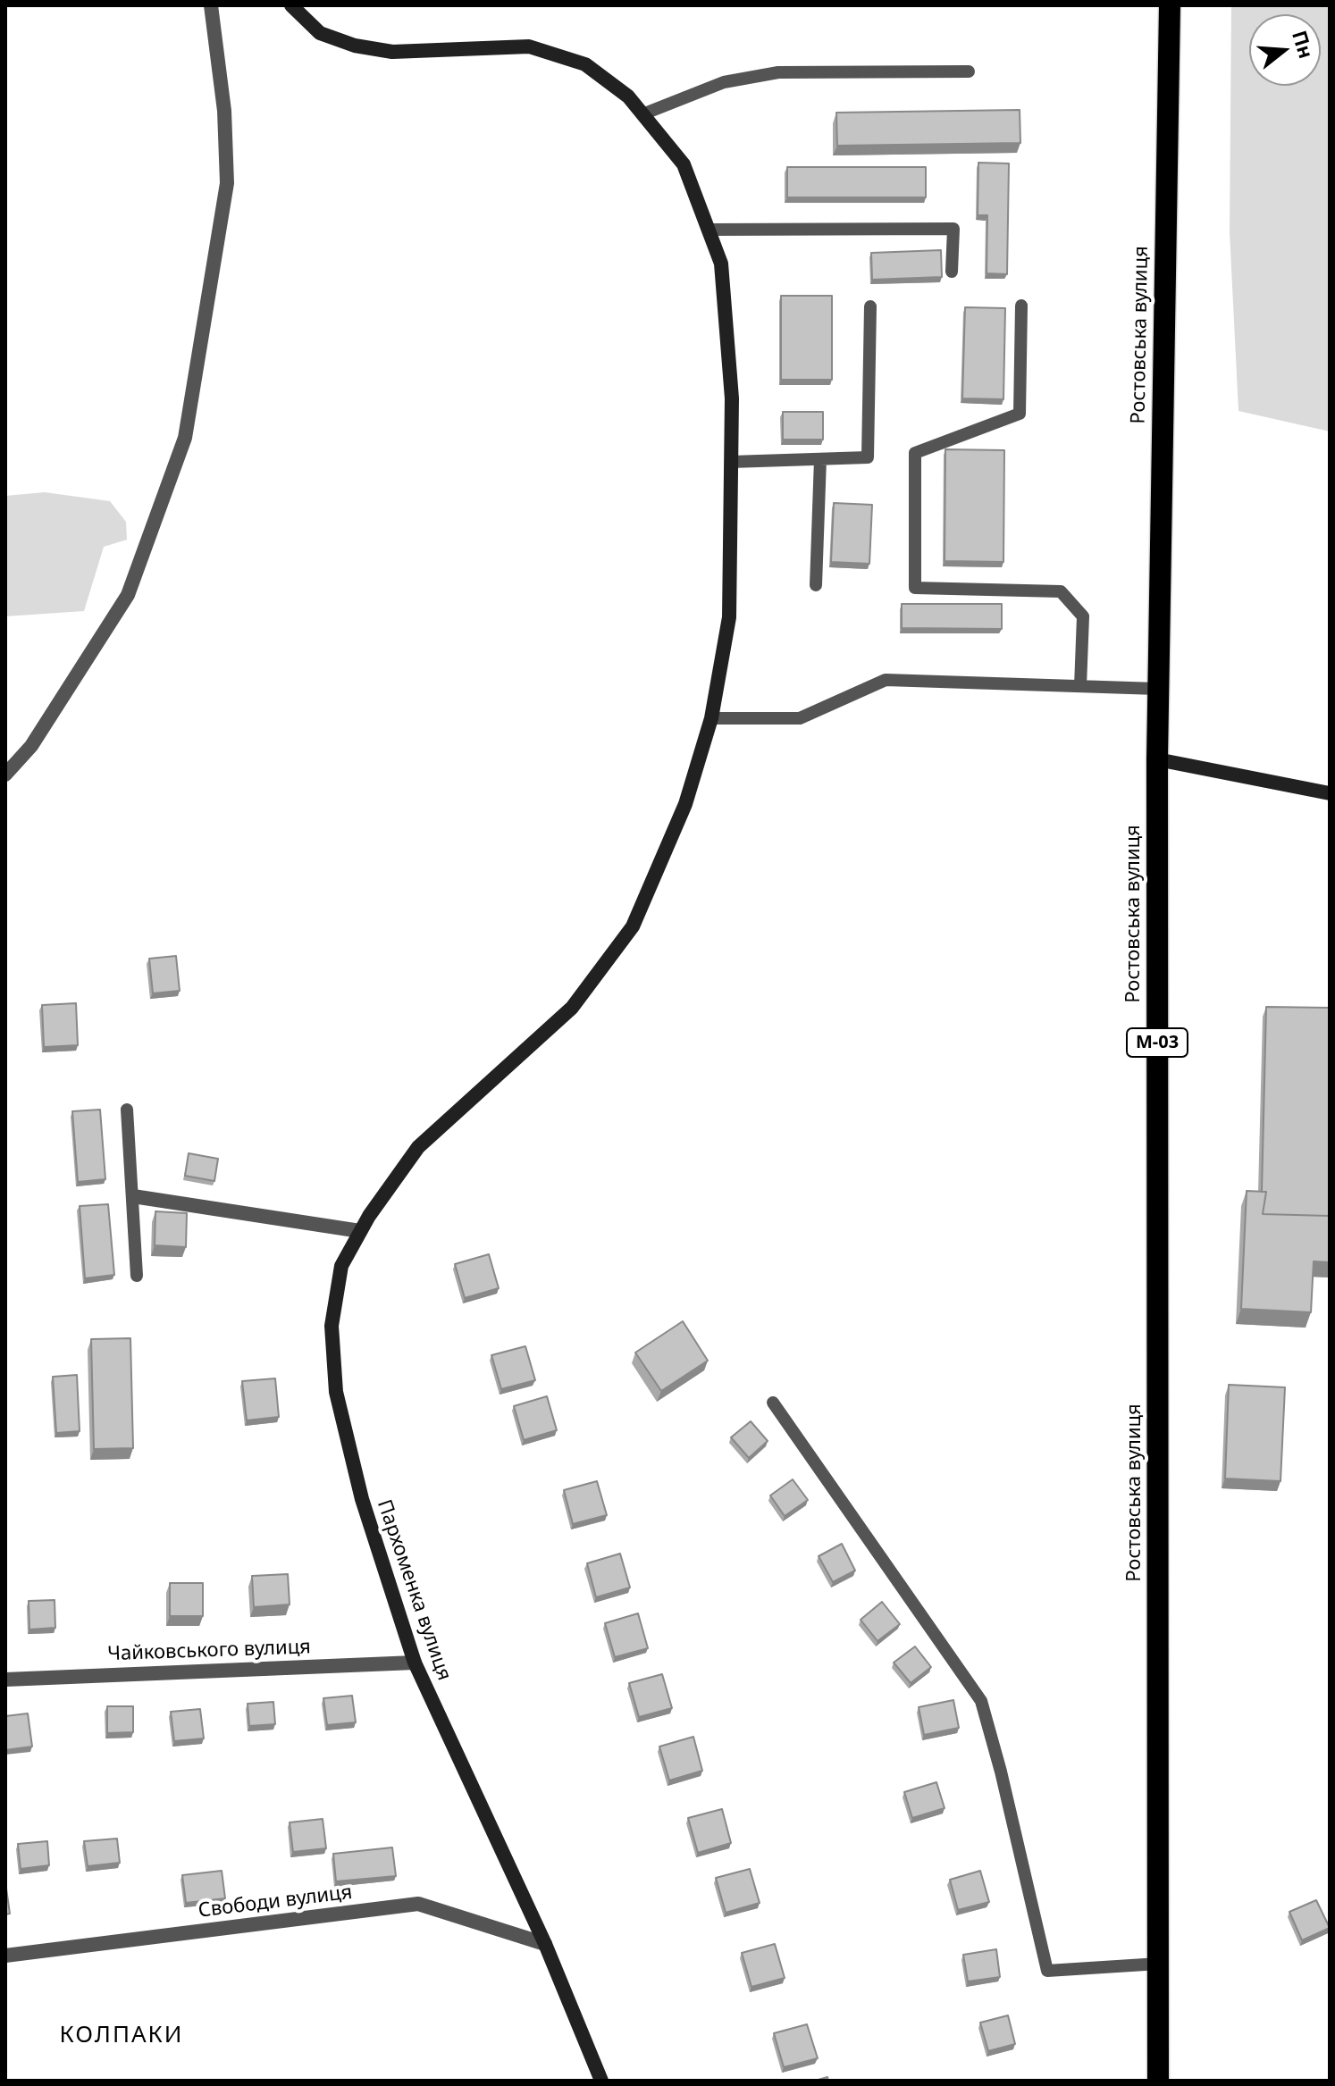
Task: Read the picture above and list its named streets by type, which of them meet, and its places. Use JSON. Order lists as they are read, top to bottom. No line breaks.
{"streets":{"highway":["Ростовська вулиця","М-03"],"main road":["Пархоменка вулиця"],"street":["Чайковського вулиця","Свободи вулиця"]},"crossings":[["Пархоменка вулиця","Чайковського вулиця"],["Пархоменка вулиця","Свободи вулиця"]],"districts":["КОЛПАКИ"],"north":"right"}
